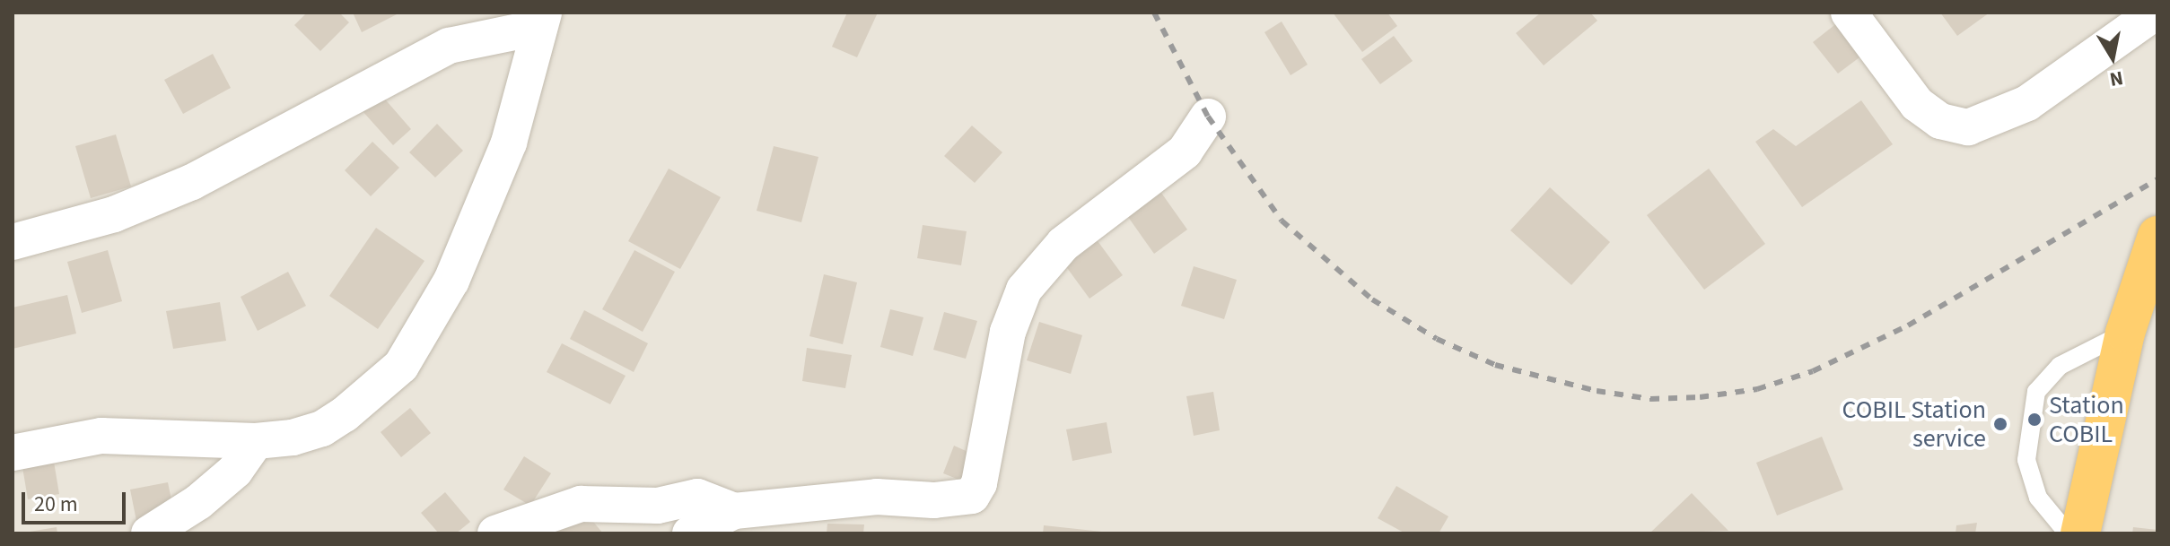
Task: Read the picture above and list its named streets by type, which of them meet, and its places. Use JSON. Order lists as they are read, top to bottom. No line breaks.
{"places":["Station COBIL","COBIL Station service"],"scale_bar":"20 m","north":"bottom"}
